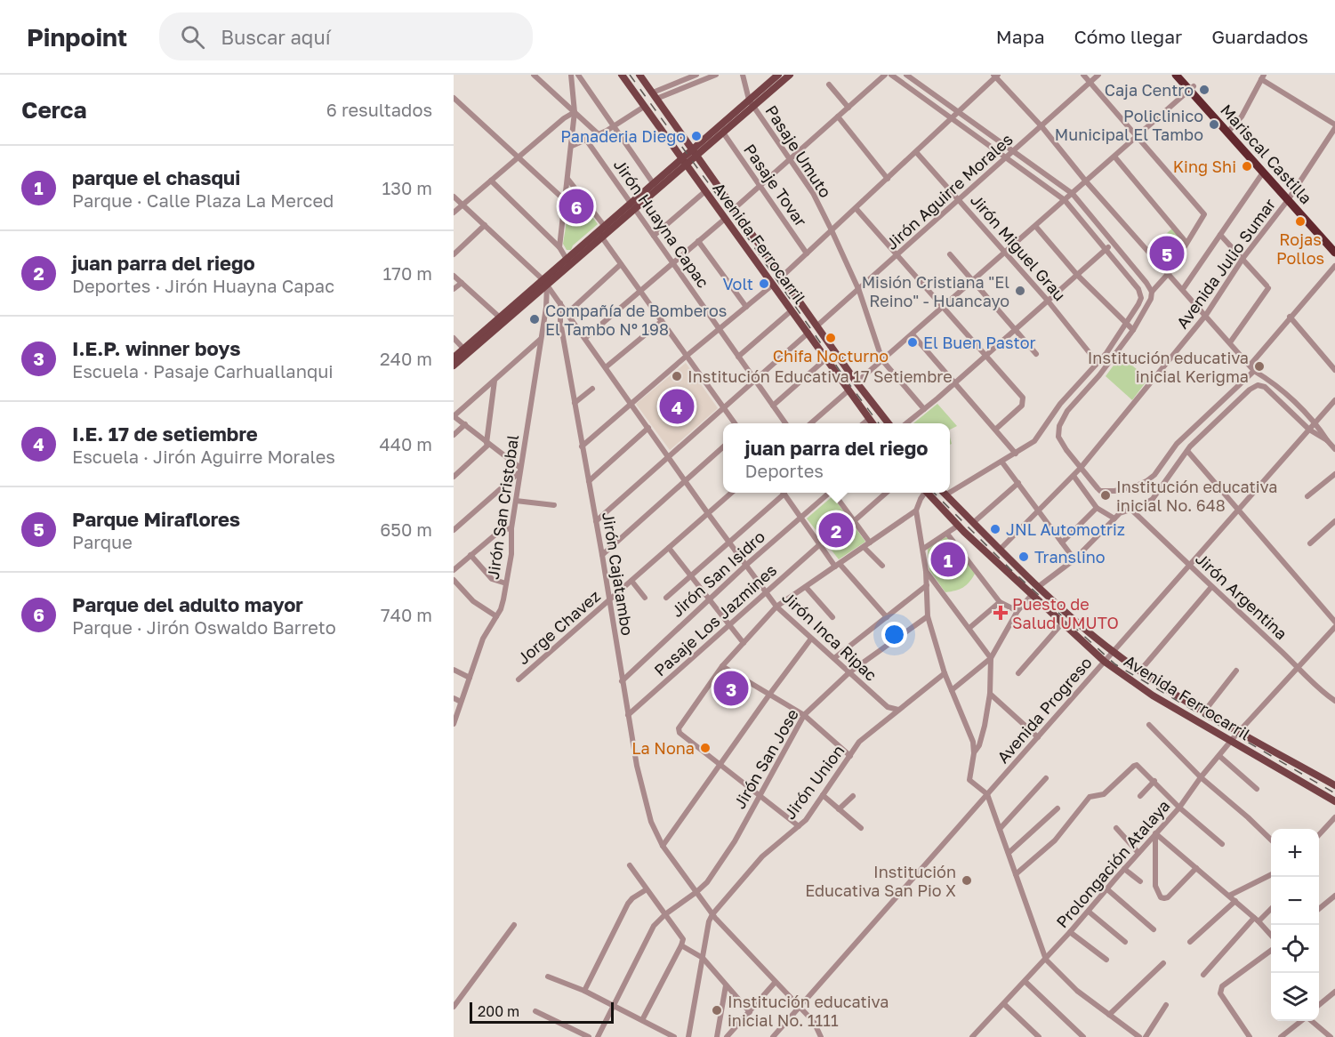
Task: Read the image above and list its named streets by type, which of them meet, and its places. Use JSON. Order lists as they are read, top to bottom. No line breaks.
{"streets":{"highway":["Mariscal Castilla"],"main road":["Avenida Ferrocarril"],"street":["Pasaje Umuto","Pasaje Tovar","Jirón Aguirre Morales","Jirón Huayna Capac","Jirón Miguel Grau","Avenida Julio Sumar","Jirón San Cristobal","Jirón Cajatambo","Jirón San Isidro","Jirón Argentina","Pasaje Los Jazmines","Jorge Chavez","Jirón Inca Ripac","Avenida Progreso","Jirón San Jose","Jirón Union","Prolongación Atalaya"]},"crossings":[["Pasaje Umuto","Jirón Aguirre Morales"],["Mariscal Castilla","Avenida Julio Sumar"],["Jirón Aguirre Morales","Avenida Ferrocarril"],["Jirón Aguirre Morales","Jirón Miguel Grau"],["Avenida Ferrocarril","Avenida Julio Sumar"],["Avenida Ferrocarril","Avenida Progreso"],["Avenida Ferrocarril","Prolongación Atalaya"],["Jirón San Cristobal","Jirón Inca Ripac"],["Jirón Cajatambo","Jirón San Isidro"],["Jirón Cajatambo","Pasaje Los Jazmines"],["Jirón Cajatambo","Jorge Chavez"],["Jirón Cajatambo","Jirón Inca Ripac"],["Jirón Cajatambo","Avenida Progreso"],["Jirón Cajatambo","Jirón San Jose"],["Jirón Cajatambo","Jirón Union"],["Jirón San Isidro","Jirón Inca Ripac"],["Jirón Argentina","Avenida Progreso"],["Jirón Argentina","Prolongación Atalaya"],["Pasaje Los Jazmines","Jirón Inca Ripac"],["Jorge Chavez","Jirón Inca Ripac"],["Jirón Inca Ripac","Jirón San Jose"],["Jirón Inca Ripac","Jirón Union"]],"places":{"other":["Caja Centro","Policlinico Municipal El Tambo","Panaderia Diego","King Shi","Rojas Pollos","Volt","Misión Cristiana \"El Reino\" - Huancayo","Compañía de Bomberos El Tambo Nº 198","Chifa Nocturno","El Buen Pastor","Institución educativa inicial Kerigma","Institución Educativa 17 Setiembre","Institución educativa inicial No. 648","JNL Automotriz","Translino","La Nona","Institución Educativa San Pio X","Institución educativa inicial No. 1111"],"health":["Puesto de Salud UMUTO"]},"scale_bar":"200 m","page":{"header":"Pinpoint","search":"Buscar aquí","nav":["Mapa","Cómo llegar","Guardados"],"heading":["Cerca","6 resultados"],"list":[{"mark":"1","name":"parque el chasqui","note":"Parque · Calle Plaza La Merced","value":"130 m"},{"mark":"2","name":"juan parra del riego","note":"Deportes · Jirón Huayna Capac","value":"170 m"},{"mark":"3","name":"I.E.P. winner boys","note":"Escuela · Pasaje Carhuallanqui","value":"240 m"},{"mark":"4","name":"I.E. 17 de setiembre","note":"Escuela · Jirón Aguirre Morales","value":"440 m"},{"mark":"5","name":"Parque Miraflores","note":"Parque","value":"650 m"},{"mark":"6","name":"Parque del adulto mayor","note":"Parque · Jirón Oswaldo Barreto","value":"740 m"}],"pins":["6","5","4","2","1","3"],"popup":["juan parra del riego","Deportes"],"map_buttons":["+","−"],"scale":"200 m"}}
